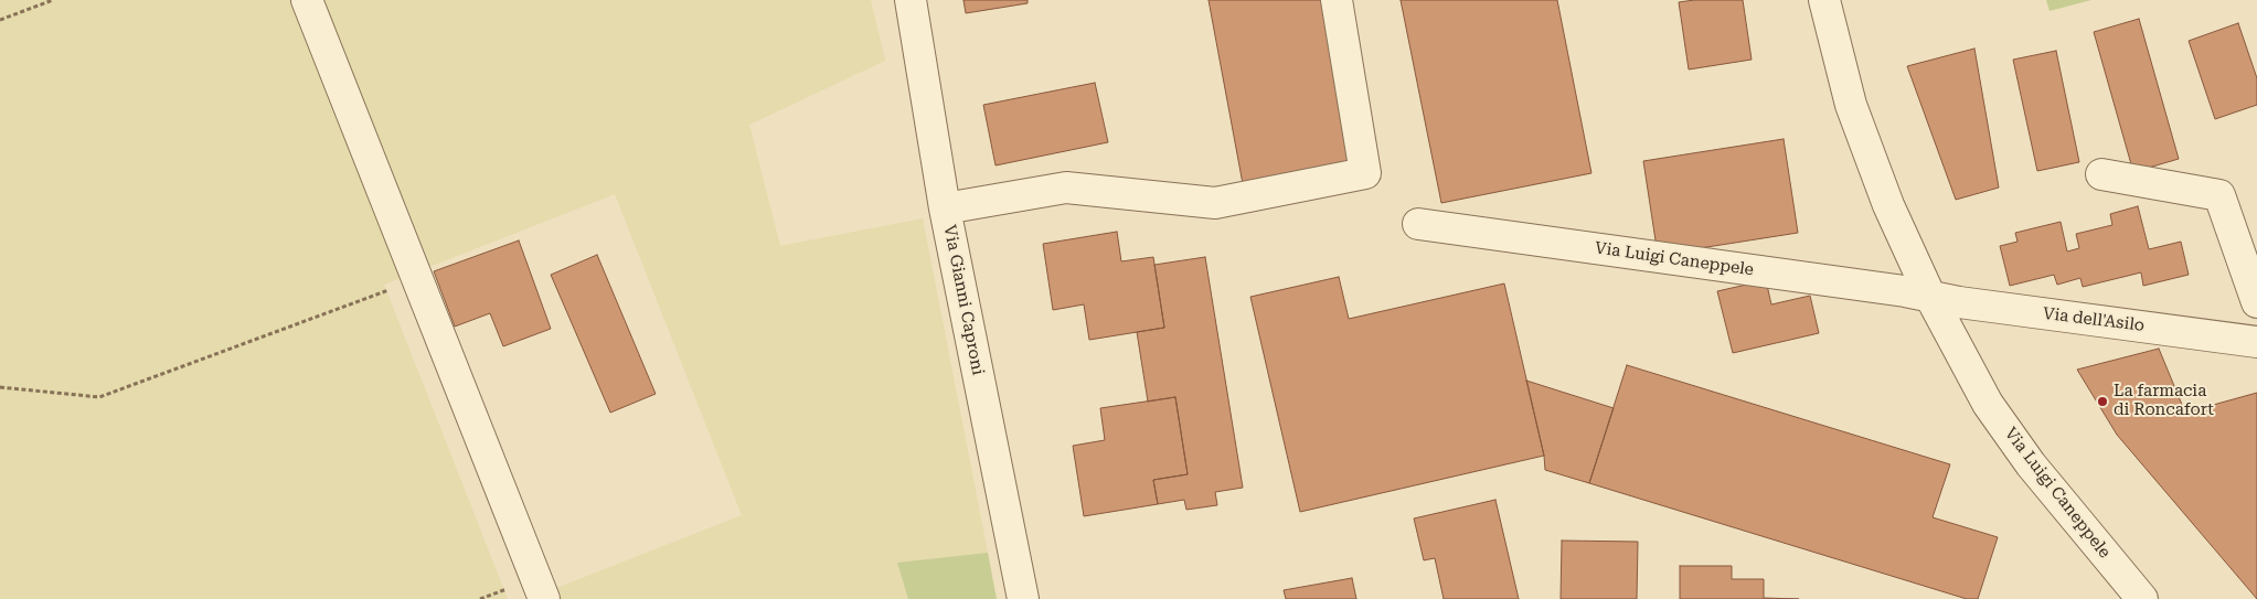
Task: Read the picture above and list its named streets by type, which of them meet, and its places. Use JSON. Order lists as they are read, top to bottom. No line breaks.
{"streets":{"street":["Via Luigi Caneppele","Via Gianni Caproni","Via dell'Asilo"]},"crossings":[["Via Luigi Caneppele","Via dell'Asilo"]],"places":["La farmacia di Roncafort"]}
